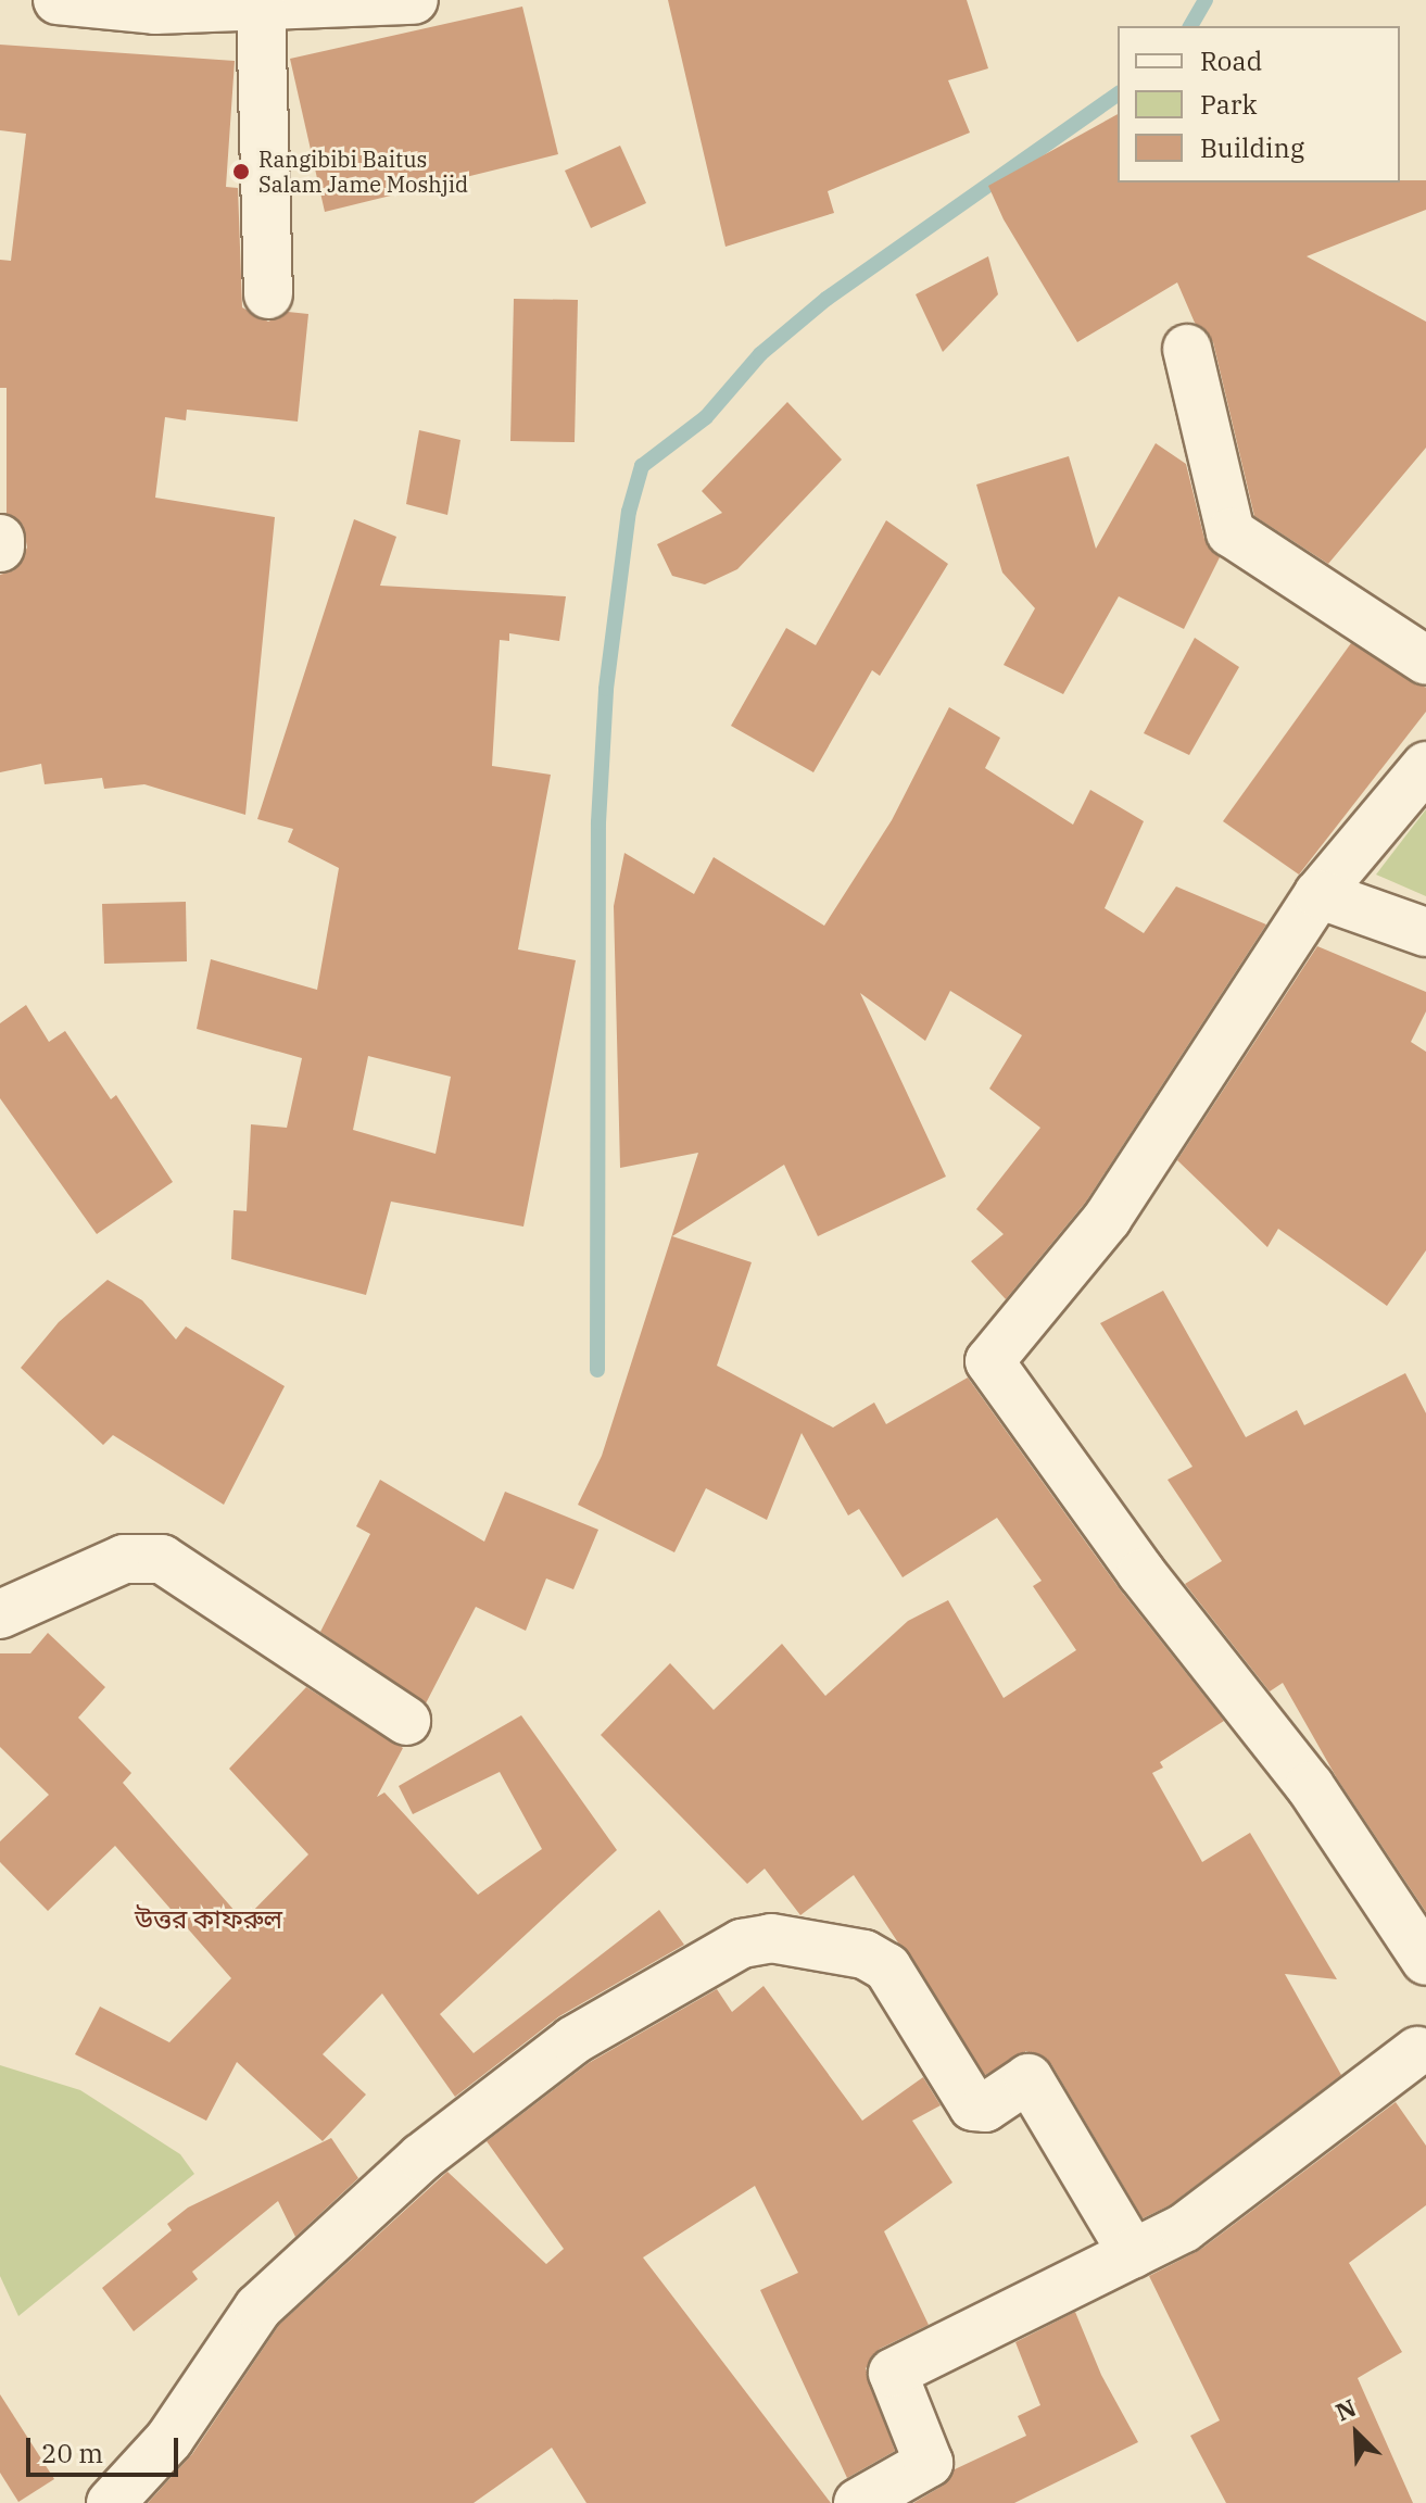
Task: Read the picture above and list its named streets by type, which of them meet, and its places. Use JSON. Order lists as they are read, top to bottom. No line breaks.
{"districts":["উত্তর কাফরুল"],"places":["Rangibibi Baitus Salam Jame Moshjid"],"legend":["Road","Park","Building"],"scale_bar":"20 m","north":"top left"}
